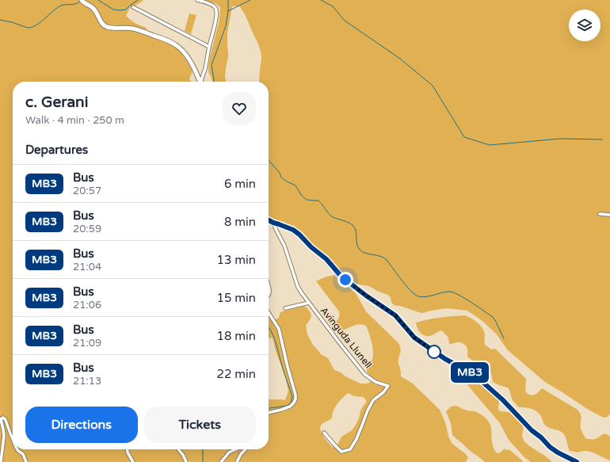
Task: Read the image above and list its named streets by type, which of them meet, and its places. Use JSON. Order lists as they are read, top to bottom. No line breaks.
{"streets":{"street":["Avinguda Llunell"]},"lines":["bus line MB3"],"page":{"on_map":"MB3","heading":[["c. Gerani","Walk · 4 min · 250 m"],"Departures"],"list":[{"mark":"MB3","name":"Bus","note":"20:57","value":"6 min"},{"mark":"MB3","name":"Bus","note":"20:59","value":"8 min"},{"mark":"MB3","name":"Bus","note":"21:04","value":"13 min"},{"mark":"MB3","name":"Bus","note":"21:06","value":"15 min"},{"mark":"MB3","name":"Bus","note":"21:09","value":"18 min"},{"mark":"MB3","name":"Bus","note":"21:13","value":"22 min"}],"buttons":["Directions","Tickets"]}}
